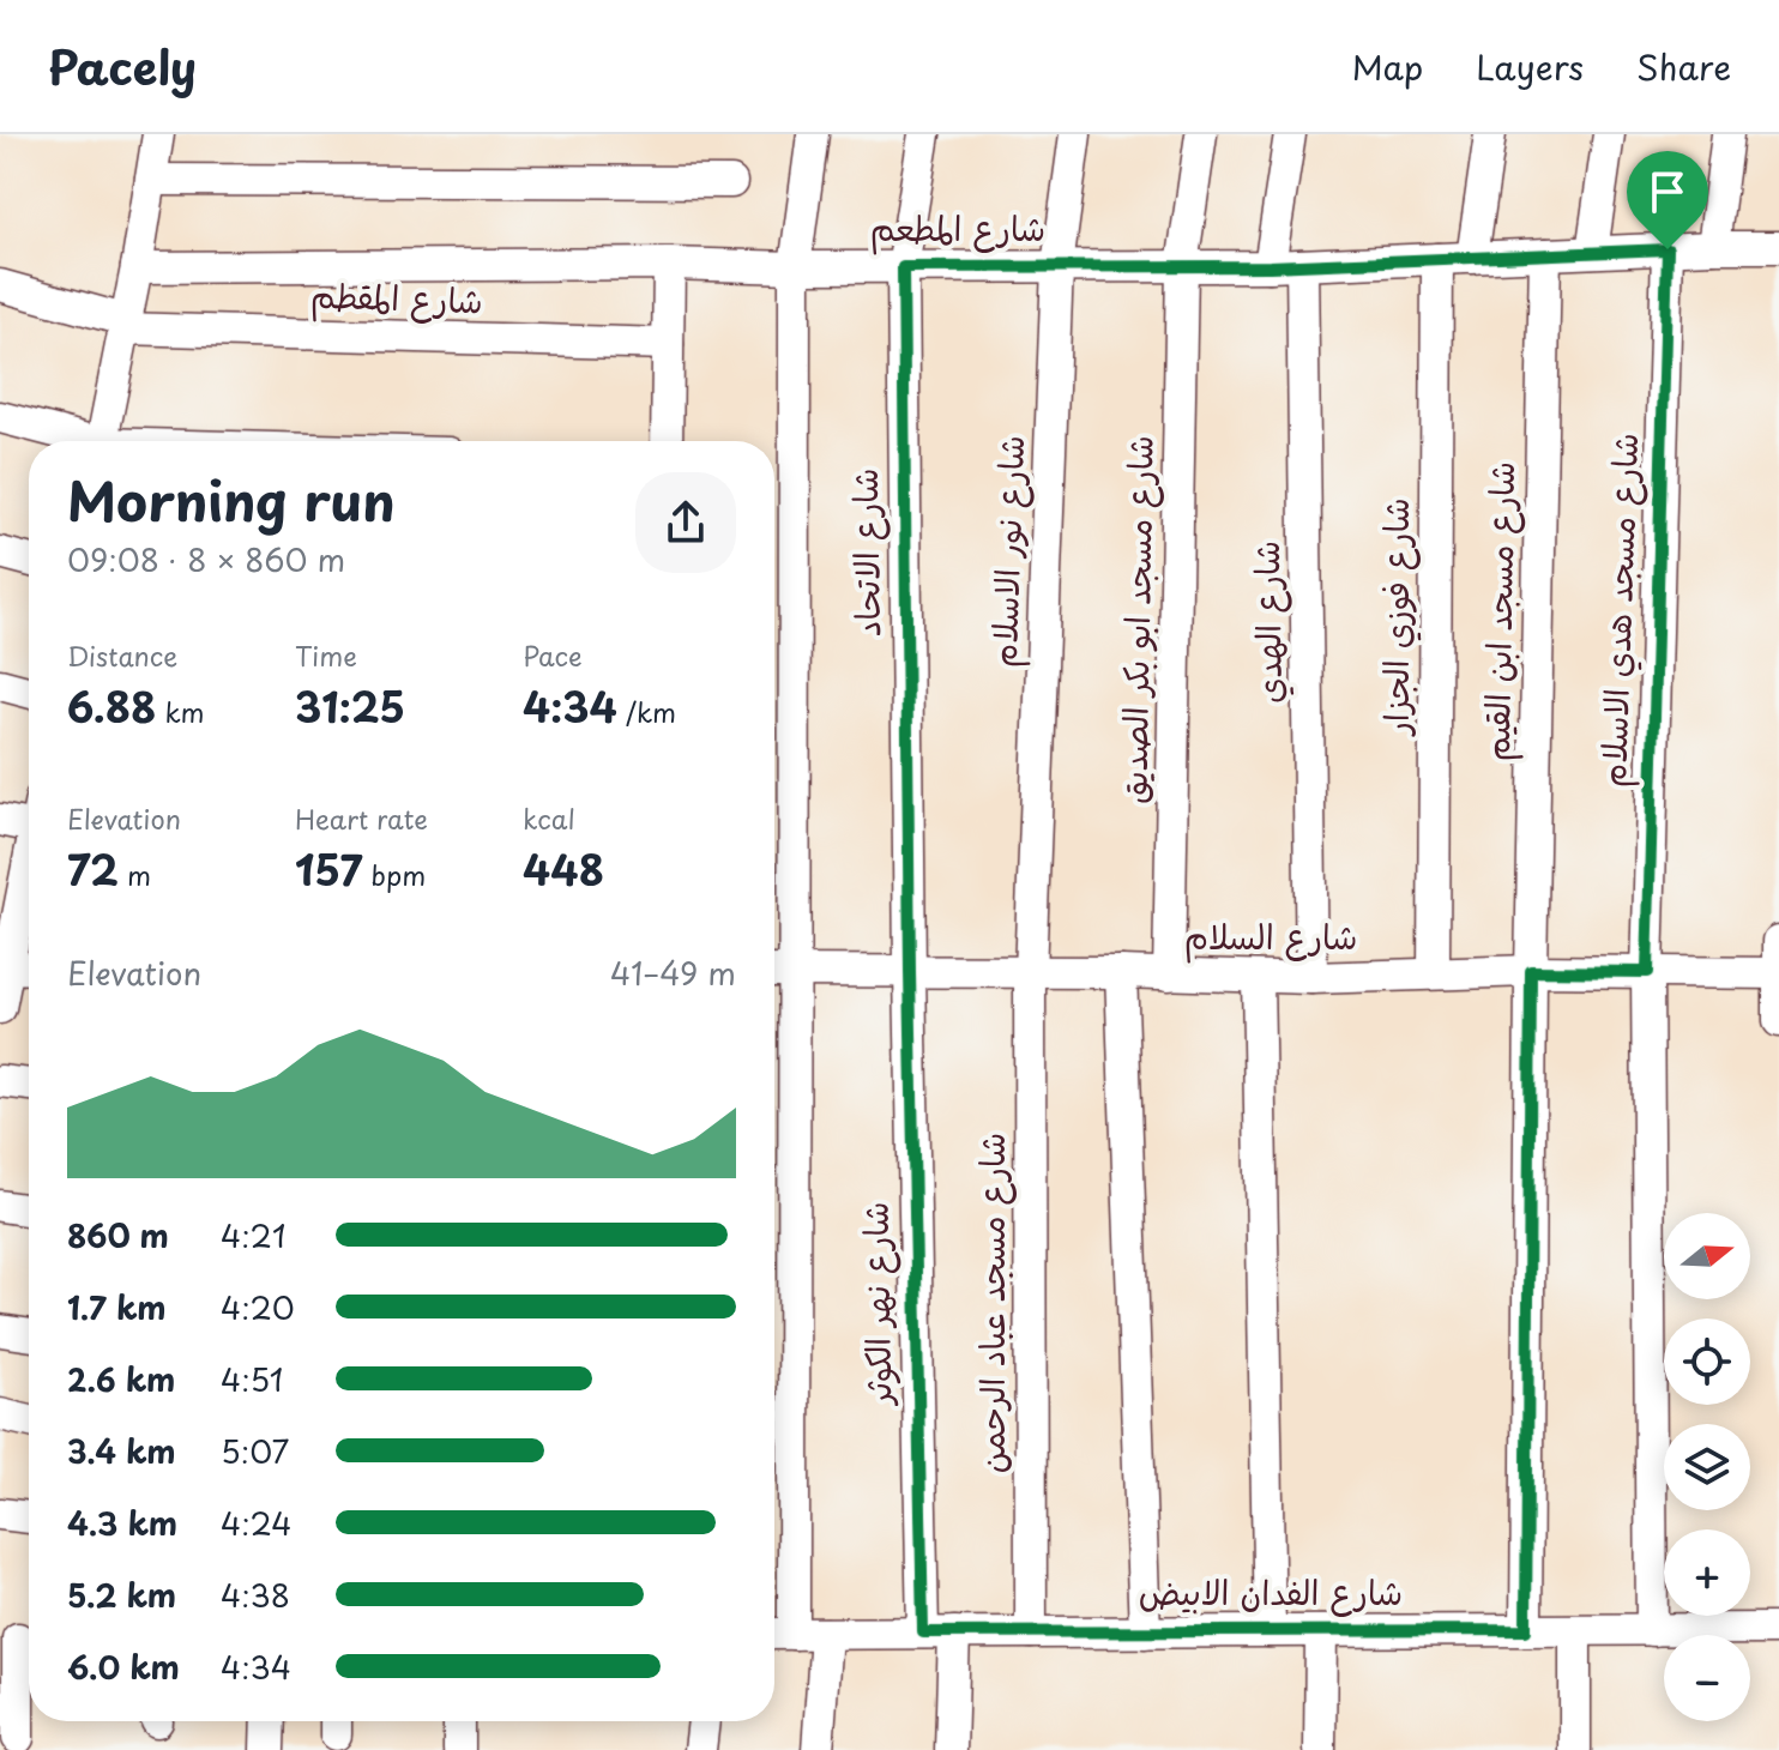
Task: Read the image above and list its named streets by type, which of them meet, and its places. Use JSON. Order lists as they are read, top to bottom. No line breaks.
{"streets":{"street":["شارع المطعم","شارع المقطم","شارع نور الاسلام","شارع الاتحاد","شارع مسجد هدي الاسلام","شارع مسجد ابن القيم","شارع فوزي الجزار","شارع مسجد ابو بكر الصديق","شارع الهدي","شارع السلام","شارع نهر الكوثر","شارع مسجد عباد الرحمن","شارع الفدان الابيض"]},"crossings":[["شارع المطعم","شارع نور الاسلام"],["شارع المطعم","شارع الاتحاد"],["شارع المطعم","شارع مسجد هدي الاسلام"],["شارع المطعم","شارع مسجد ابن القيم"],["شارع المطعم","شارع فوزي الجزار"],["شارع المطعم","شارع مسجد ابو بكر الصديق"],["شارع المطعم","شارع الهدي"],["شارع نور الاسلام","شارع السلام"],["شارع نور الاسلام","شارع مسجد عباد الرحمن"],["شارع الاتحاد","شارع السلام"],["شارع الاتحاد","شارع نهر الكوثر"],["شارع مسجد هدي الاسلام","شارع السلام"],["شارع مسجد هدي الاسلام","شارع الفدان الابيض"],["شارع مسجد ابن القيم","شارع السلام"],["شارع مسجد ابن القيم","شارع الفدان الابيض"],["شارع فوزي الجزار","شارع السلام"],["شارع مسجد ابو بكر الصديق","شارع السلام"],["شارع الهدي","شارع السلام"],["شارع السلام","شارع نهر الكوثر"],["شارع السلام","شارع مسجد عباد الرحمن"],["شارع نهر الكوثر","شارع الفدان الابيض"],["شارع مسجد عباد الرحمن","شارع الفدان الابيض"]],"north":"right","page":{"header":"Pacely","nav":["Map","Layers","Share"],"heading":["Morning run","09:08 · 8 × 860 m"],"stats":[["Distance","6.88 km"],["Time","31:25"],["Pace","4:34 /km"],["Elevation","72 m"],["Heart rate","157 bpm"],["kcal","448"]],"chart":["Elevation","41–49 m"],"list":[{"name":"860 m","note":"4:21"},{"name":"1.7 km","note":"4:20"},{"name":"2.6 km","note":"4:51"},{"name":"3.4 km","note":"5:07"},{"name":"4.3 km","note":"4:24"},{"name":"5.2 km","note":"4:38"},{"name":"6.0 km","note":"4:34"}],"map_buttons":["+","−"]}}
